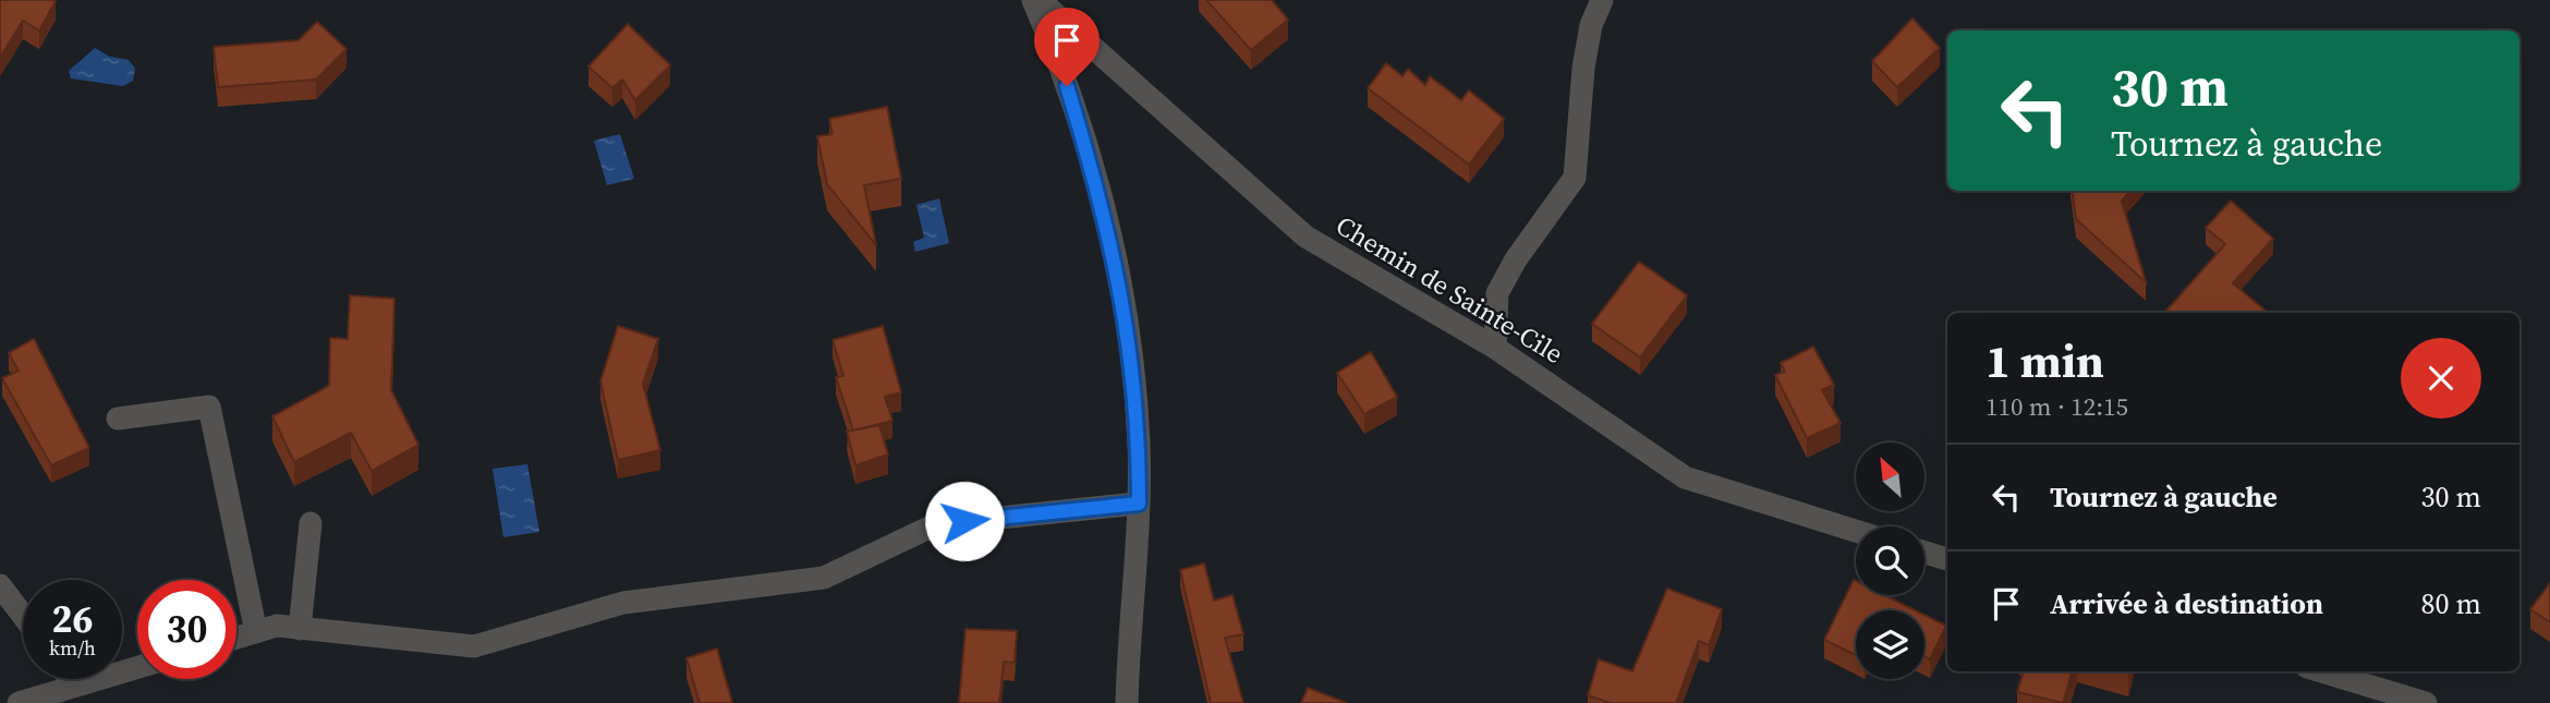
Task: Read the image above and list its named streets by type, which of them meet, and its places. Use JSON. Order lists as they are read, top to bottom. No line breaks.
{"streets":{"street":["Chemin de Sainte-Cile"]},"north":"top left","page":{"turn":["30 m","Tournez à gauche"],"heading":["1 min","110 m · 12:15"],"list":[{"name":"Tournez à gauche","value":"30 m"},{"name":"Arrivée à destination","value":"80 m"}],"speed":"26 km/h","limit":"30"}}
